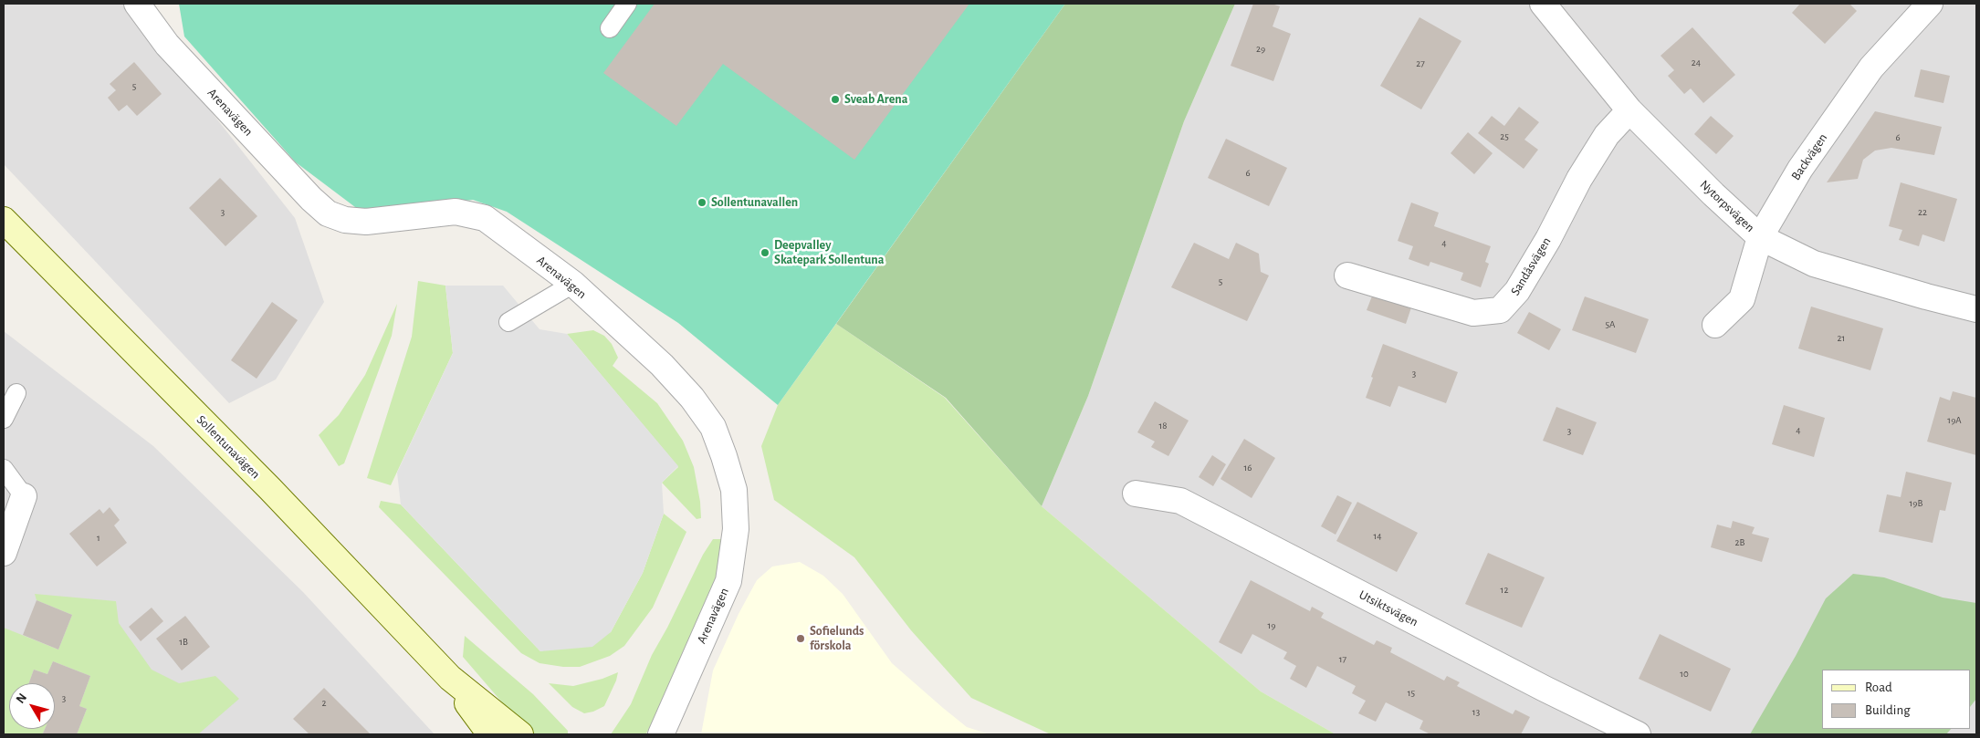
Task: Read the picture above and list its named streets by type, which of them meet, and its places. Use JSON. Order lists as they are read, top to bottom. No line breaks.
{"streets":{"street":["Arenavägen","Backvägen","Nytorpsvägen","Sandåsvägen","Sollentunavägen","Utsiktsvägen"]},"crossings":[["Backvägen","Nytorpsvägen"],["Nytorpsvägen","Sandåsvägen"]],"places":["Sveab Arena","Sollentunavallen","Deepvalley Skatepark Sollentuna","Sofielunds förskola"],"house_numbers":["29","24","27","5","25","6","6","3","22","4","5","5A","21","3","19A","18","4","3","16","19B","14","1","2B","12","19","1B","17","10","15","3","2","13"],"legend":["Road","Building"],"north":"top left"}
